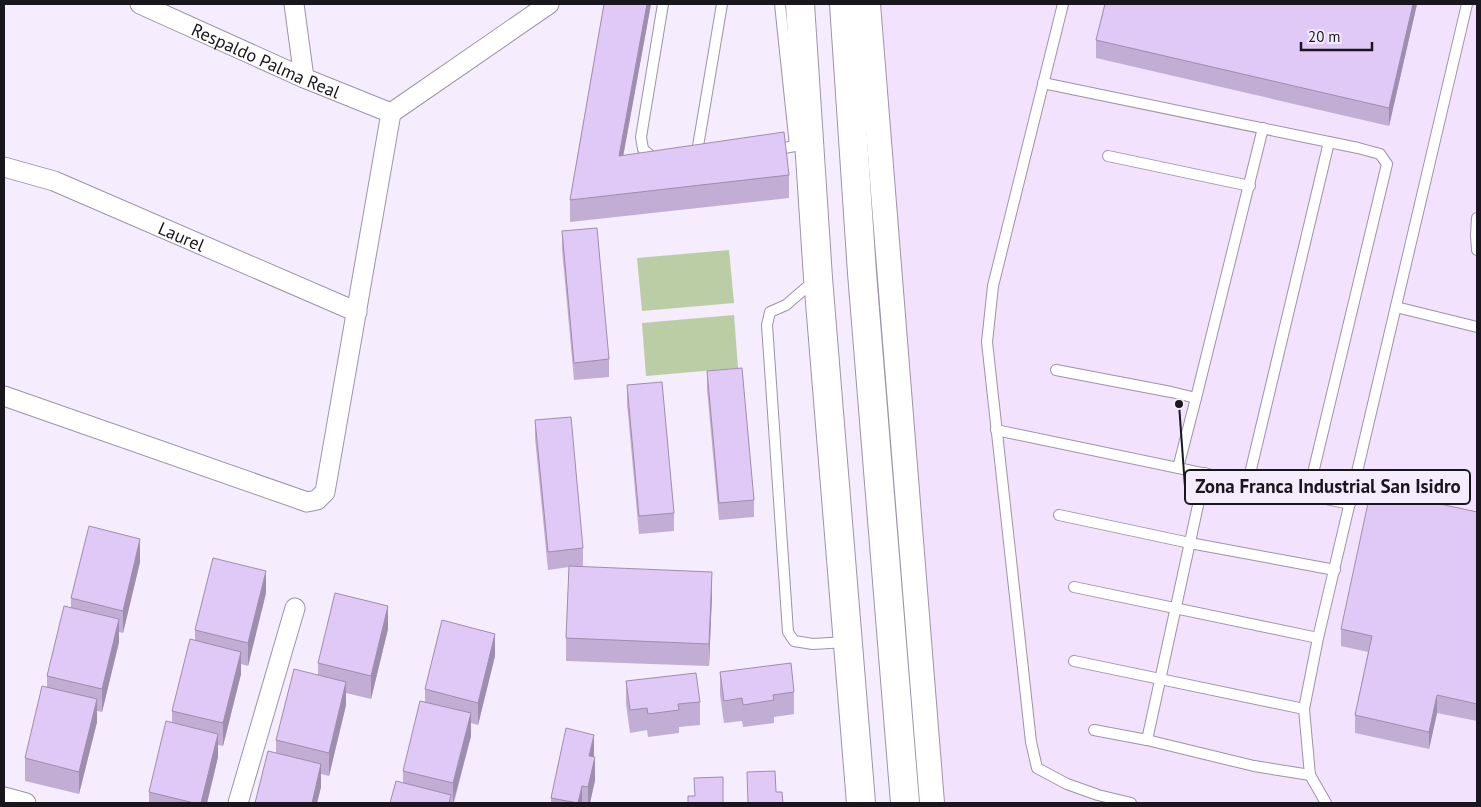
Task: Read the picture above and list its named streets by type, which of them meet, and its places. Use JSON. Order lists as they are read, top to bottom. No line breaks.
{"streets":{"street":["Respaldo Palma Real","Laurel"]},"places":["Zona Franca Industrial San Isidro"],"scale_bar":"20 m"}
